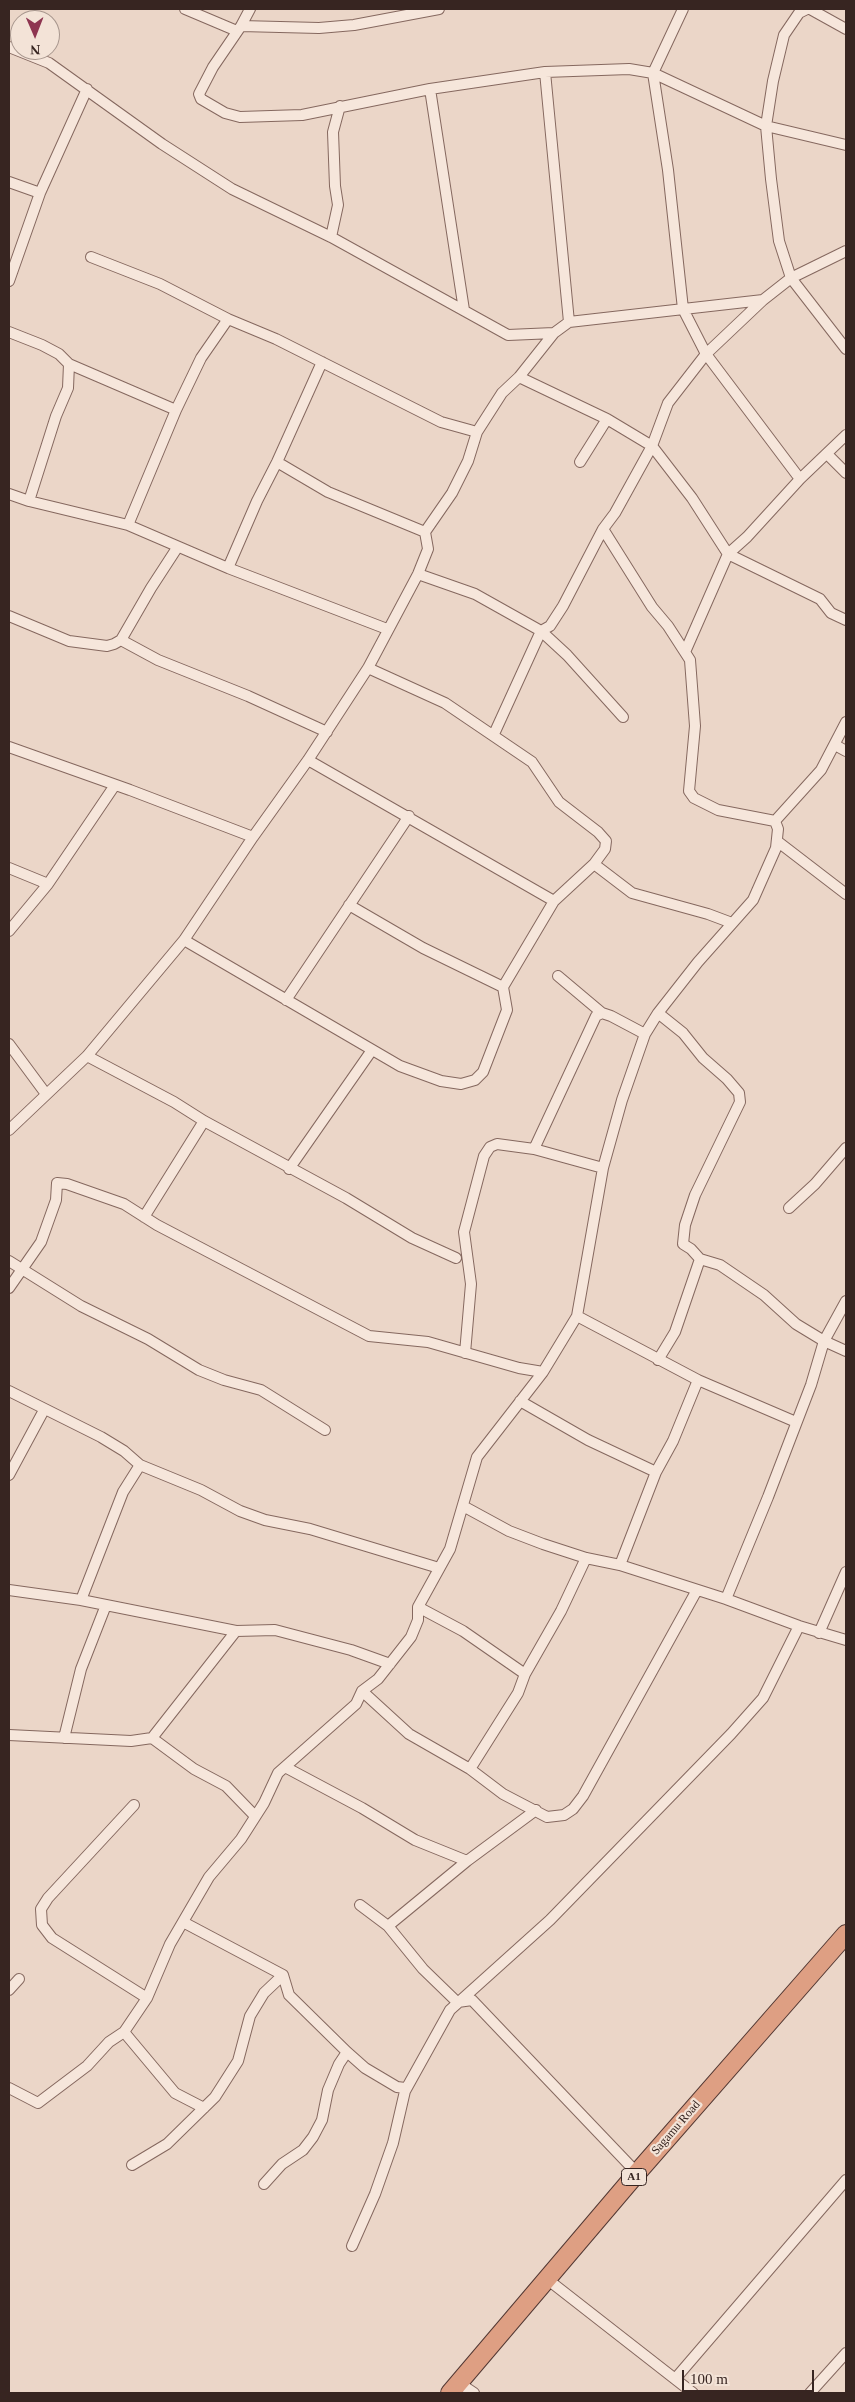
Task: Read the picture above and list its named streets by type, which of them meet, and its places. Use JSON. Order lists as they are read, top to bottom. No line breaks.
{"streets":{"highway":["Sagamu Road","A1"]},"scale_bar":"100 m","north":"bottom"}
